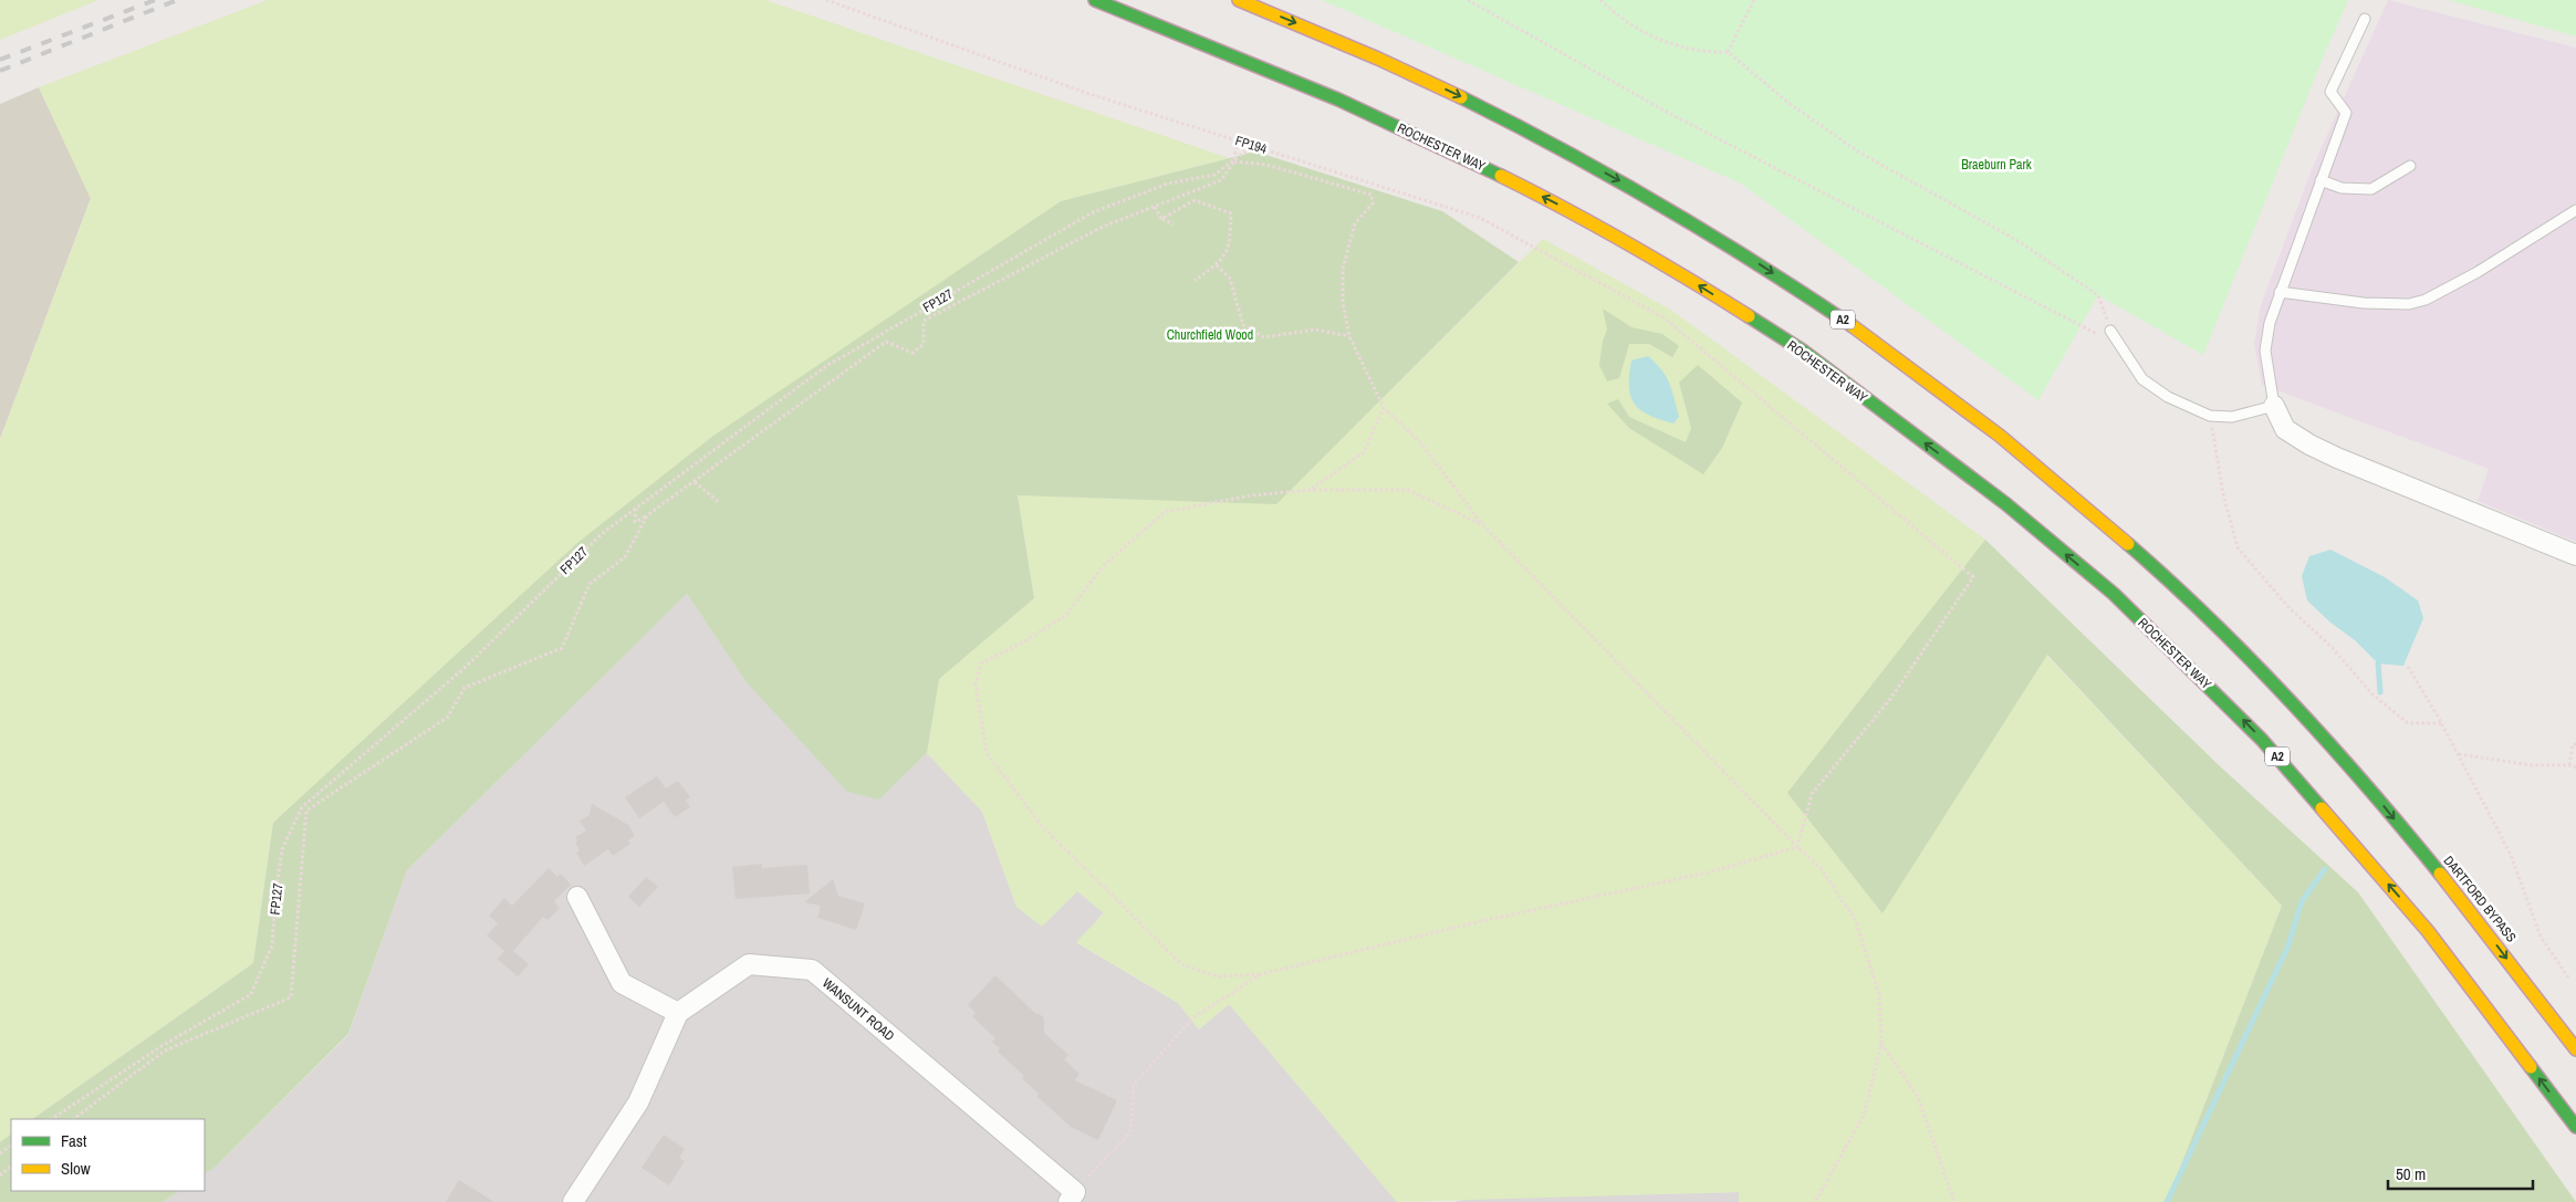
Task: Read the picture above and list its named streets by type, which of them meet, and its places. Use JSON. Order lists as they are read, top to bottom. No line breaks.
{"streets":{"highway":["ROCHESTER WAY","A2","DARTFORD BYPASS"],"street":["WANSUNT ROAD"],"path":["FP194","FP127"]},"crossings":[["FP194","FP127"]],"one_way":["ROCHESTER WAY","DARTFORD BYPASS"],"parks":["Braeburn Park","Churchfield Wood"],"legend":["Fast","Slow"],"scale_bar":"50 m"}
